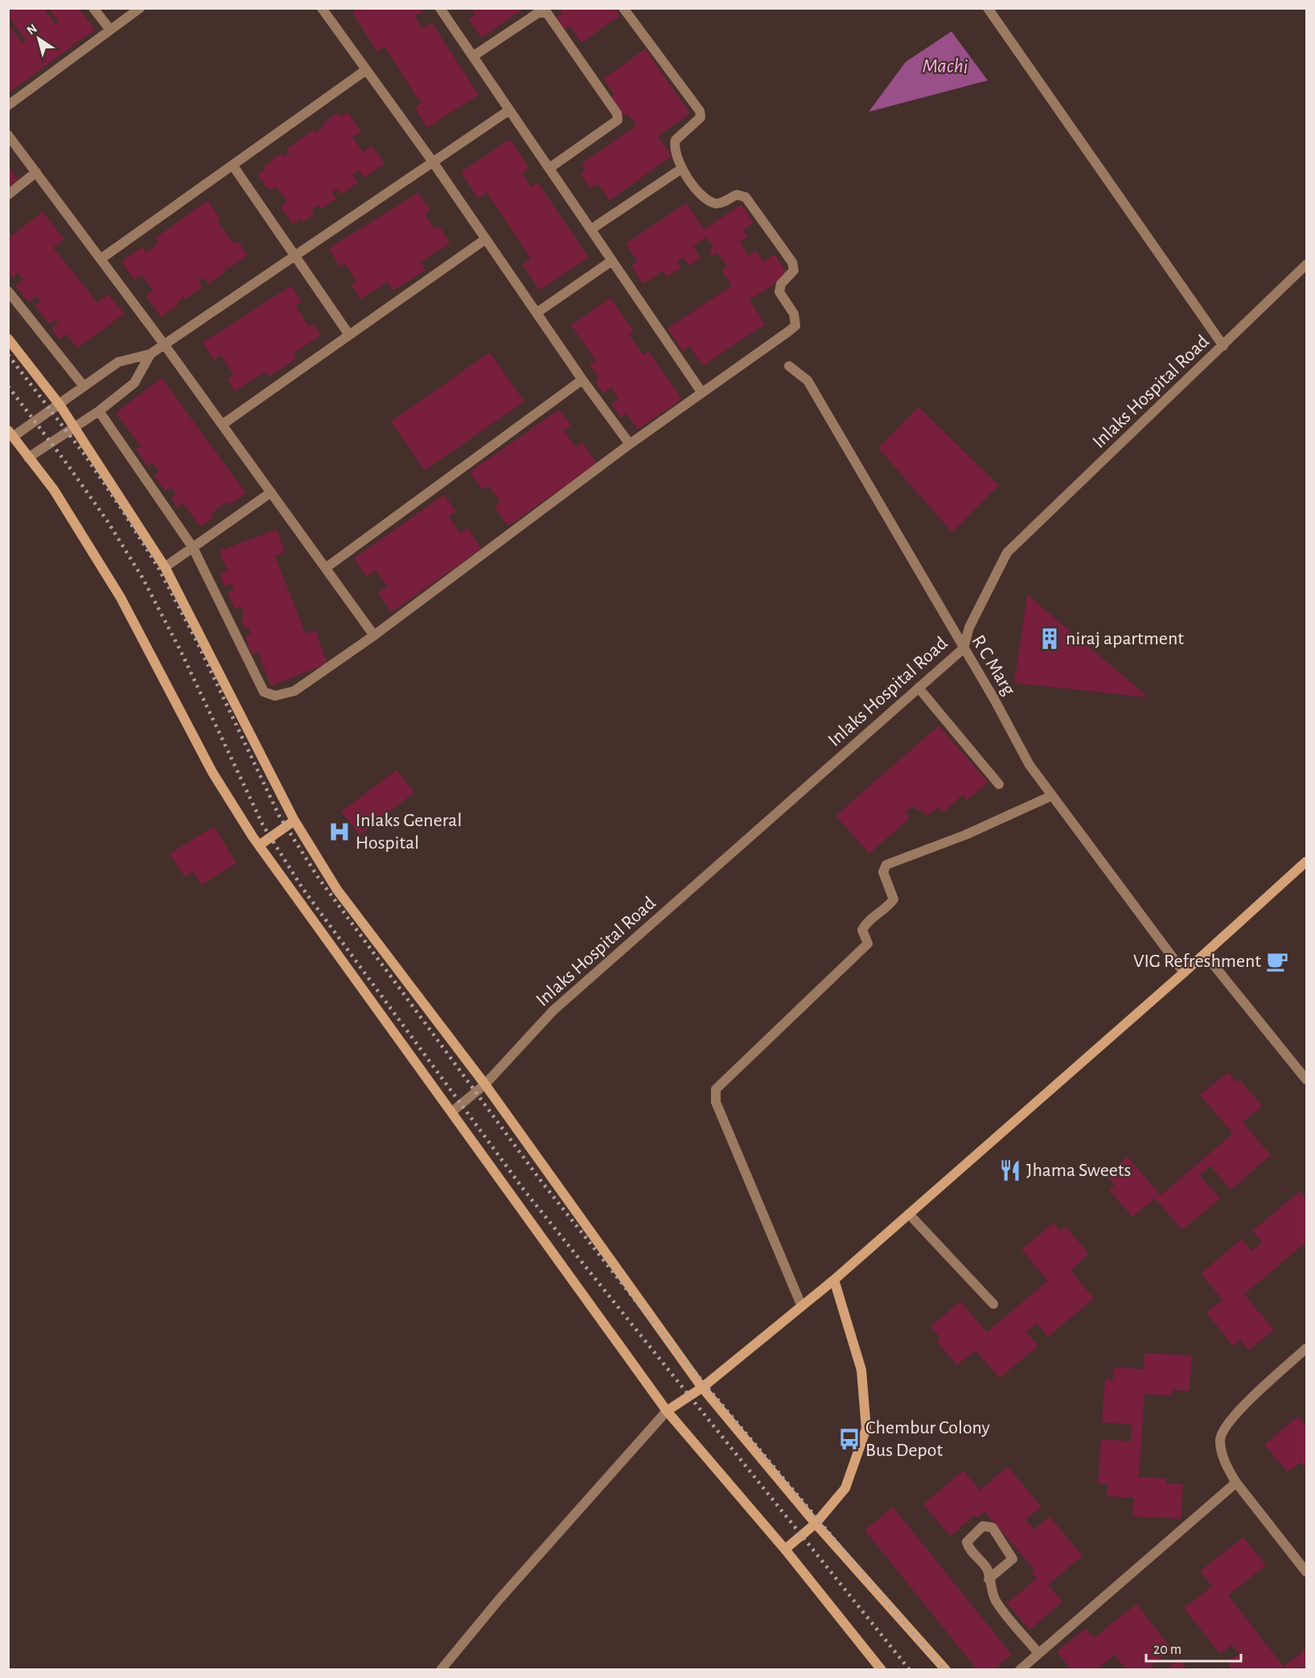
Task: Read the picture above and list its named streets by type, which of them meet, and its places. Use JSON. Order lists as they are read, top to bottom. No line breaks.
{"streets":{"street":["Inlaks Hospital Road","R C Marg"]},"crossings":[["Inlaks Hospital Road","R C Marg"]],"water":["Machi"],"places":{"building":["niraj apartment"],"hospital":["Inlaks General Hospital"],"cafe":["VIG Refreshment"],"restaurant":["Jhama Sweets"],"bus stop":["Chembur Colony Bus Depot"]},"scale_bar":"20 m","north":"top left"}
